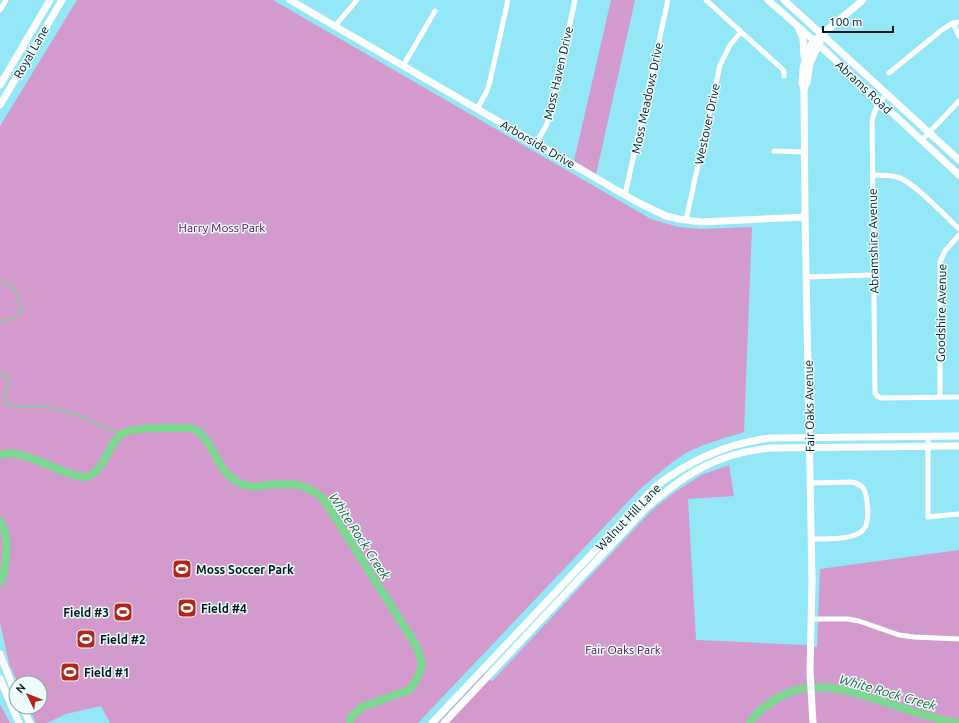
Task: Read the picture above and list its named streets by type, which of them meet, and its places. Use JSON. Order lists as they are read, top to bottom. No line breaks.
{"streets":{"main road":["Royal Lane","Abrams Road","Arborside Drive","Fair Oaks Avenue","Walnut Hill Lane"],"street":["Moss Haven Drive","Moss Meadows Drive","Westover Drive","Abramshire Avenue","Goodshire Avenue"]},"crossings":[["Moss Haven Drive","Arborside Drive"],["Abrams Road","Abramshire Avenue"],["Abrams Road","Fair Oaks Avenue"],["Moss Meadows Drive","Arborside Drive"],["Westover Drive","Arborside Drive"],["Arborside Drive","Fair Oaks Avenue"],["Abramshire Avenue","Goodshire Avenue"],["Fair Oaks Avenue","Walnut Hill Lane"]],"water":["White Rock Creek"],"parks":["Harry Moss Park","Fair Oaks Park"],"places":{"sports":["Moss Soccer Park","Field #4","Field #3","Field #2","Field #1"]},"scale_bar":"100 m","north":"top left"}
